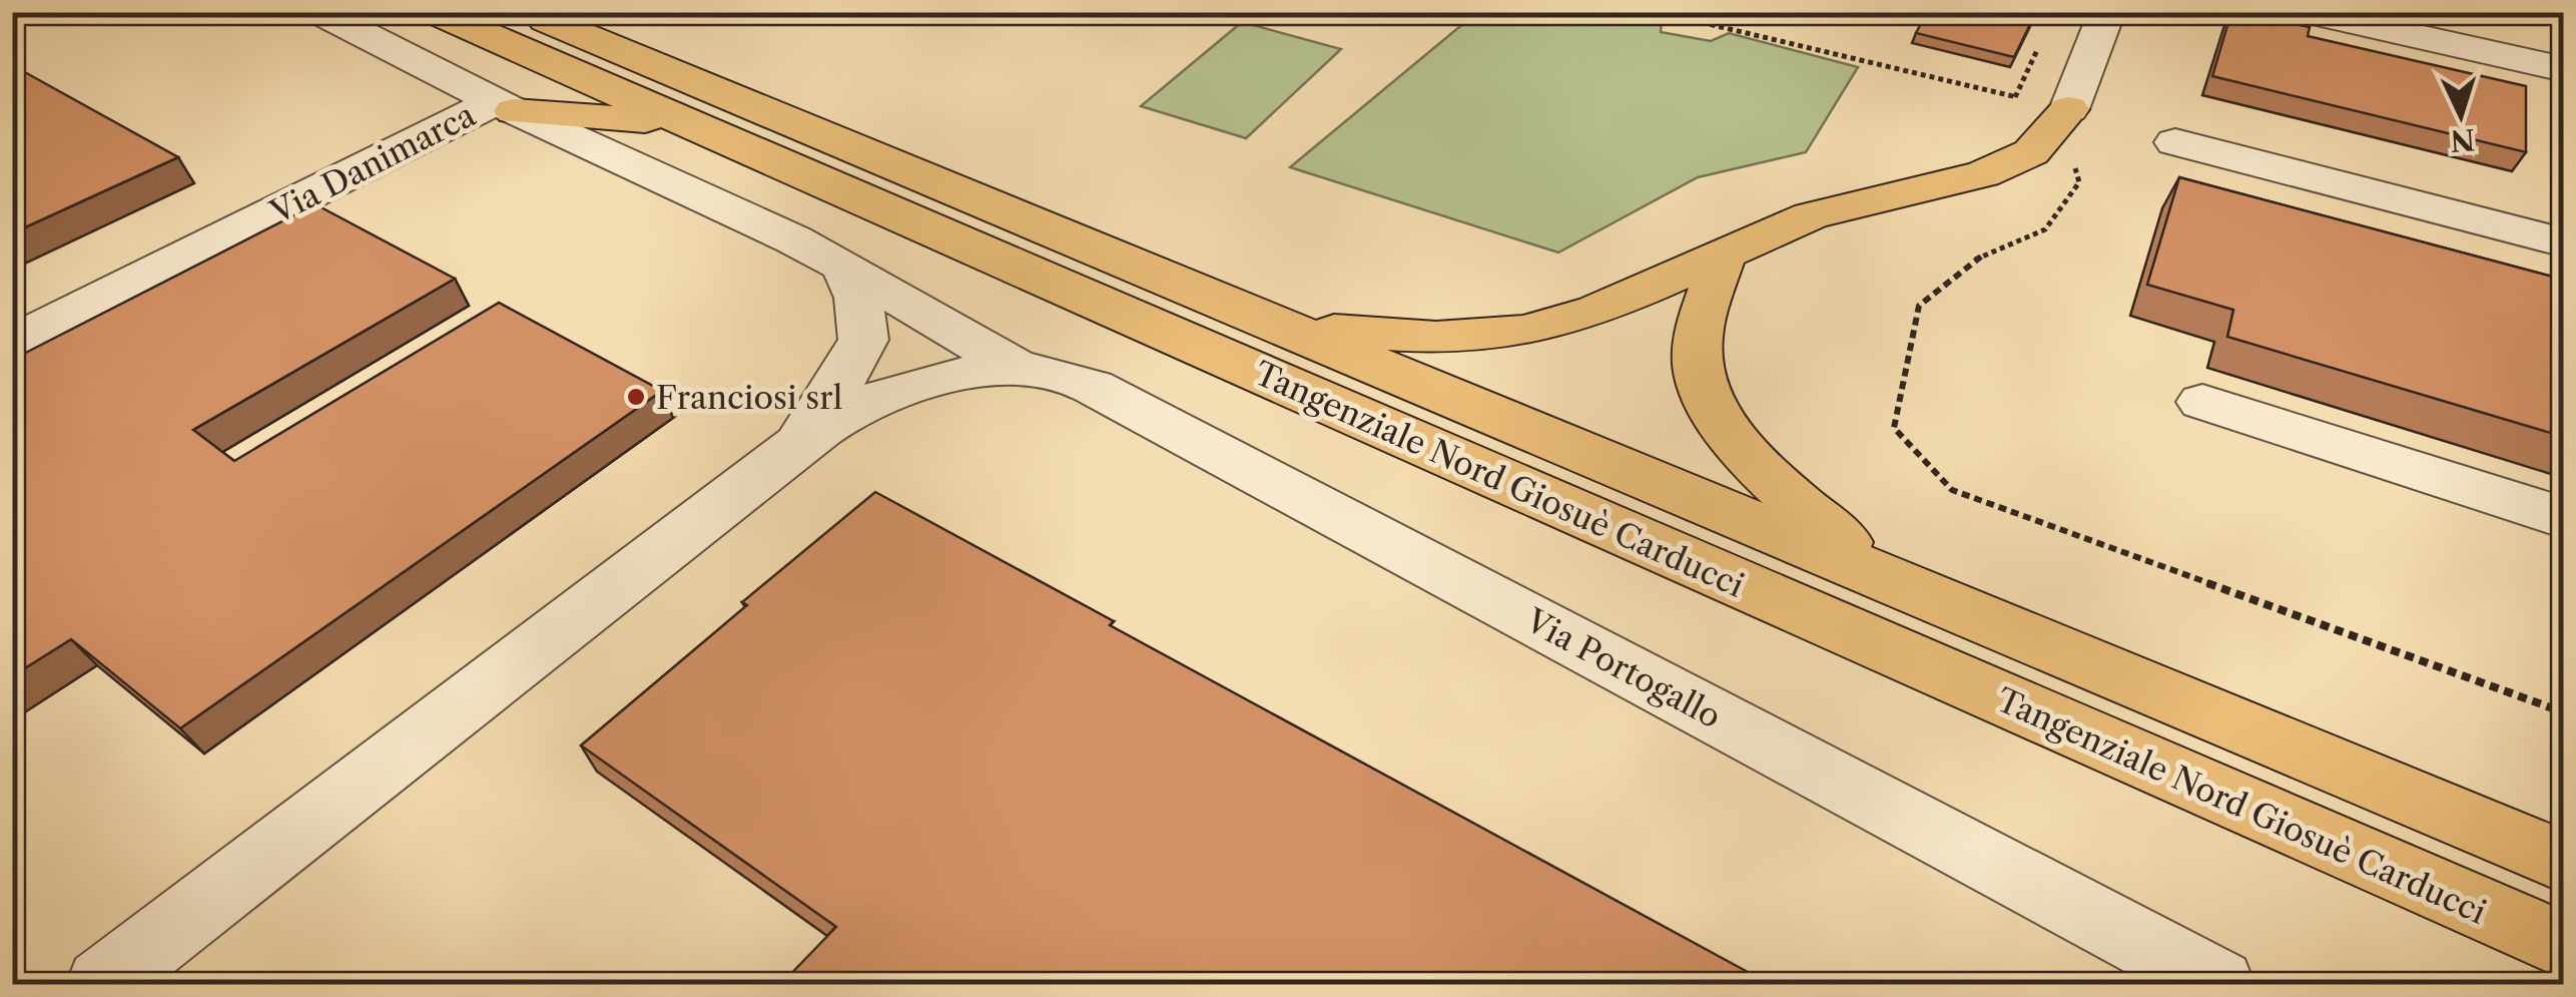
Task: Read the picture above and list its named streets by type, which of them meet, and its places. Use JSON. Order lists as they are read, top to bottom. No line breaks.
{"streets":{"highway":["Tangenziale Nord Giosuè Carducci"],"street":["Via Danimarca","Via Portogallo"]},"crossings":[["Via Danimarca","Via Portogallo"]],"places":["Franciosi srl"],"north":"bottom"}
